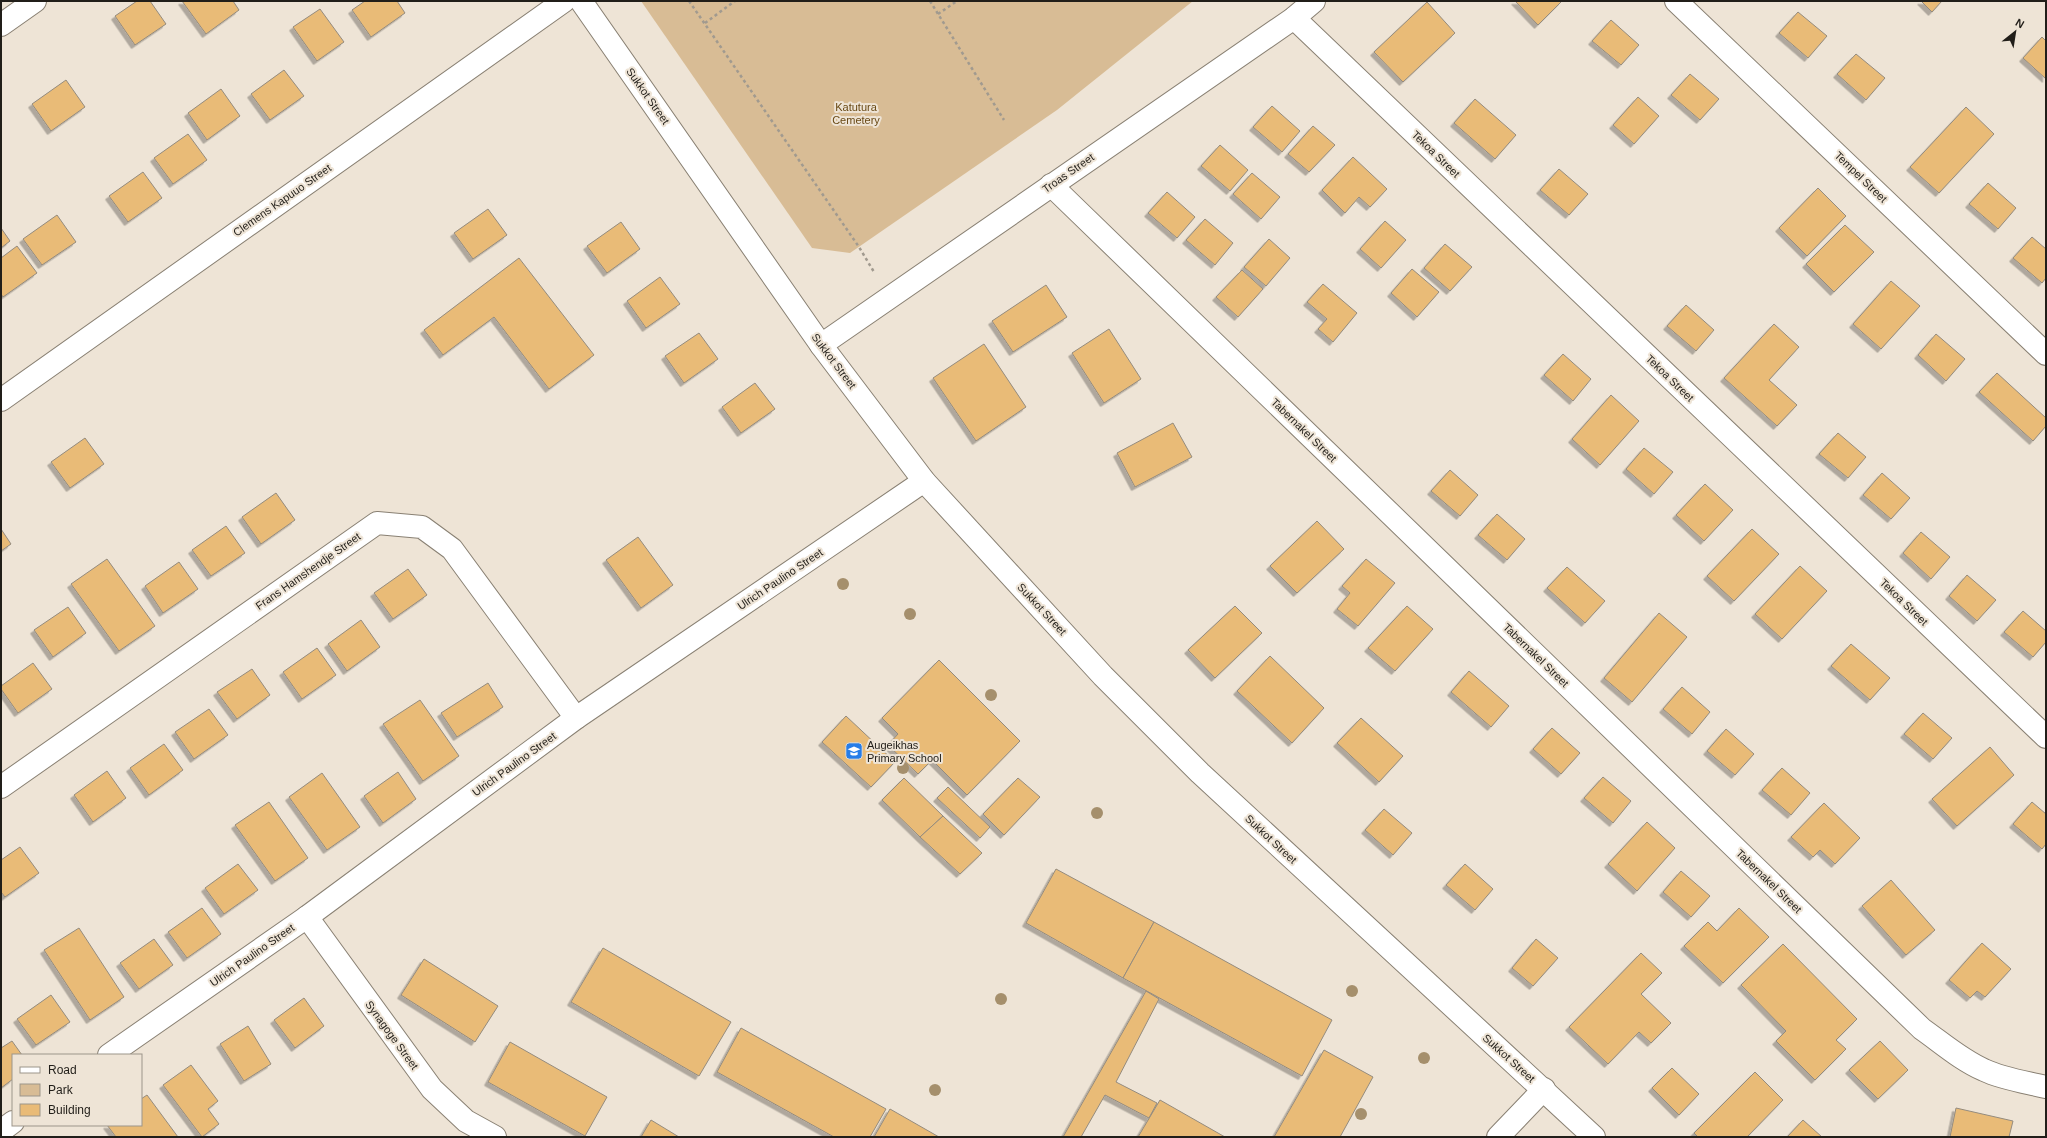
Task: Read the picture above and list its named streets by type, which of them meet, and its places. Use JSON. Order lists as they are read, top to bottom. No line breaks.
{"streets":{"street":["Sukkot Street","Tekoa Street","Troas Street","Tempel Street","Clemens Kapuuo Street","Tabernakel Street","Frans Hamshendje Street","Ulrich Paulino Street","Synagoge Street"]},"crossings":[["Sukkot Street","Troas Street"],["Sukkot Street","Ulrich Paulino Street"],["Tekoa Street","Troas Street"],["Troas Street","Tabernakel Street"],["Frans Hamshendje Street","Ulrich Paulino Street"],["Ulrich Paulino Street","Synagoge Street"]],"parks":["Katutura Cemetery"],"places":{"school or university":["Augeikhas Primary School"]},"legend":["Road","Park","Building"],"north":"top right"}
